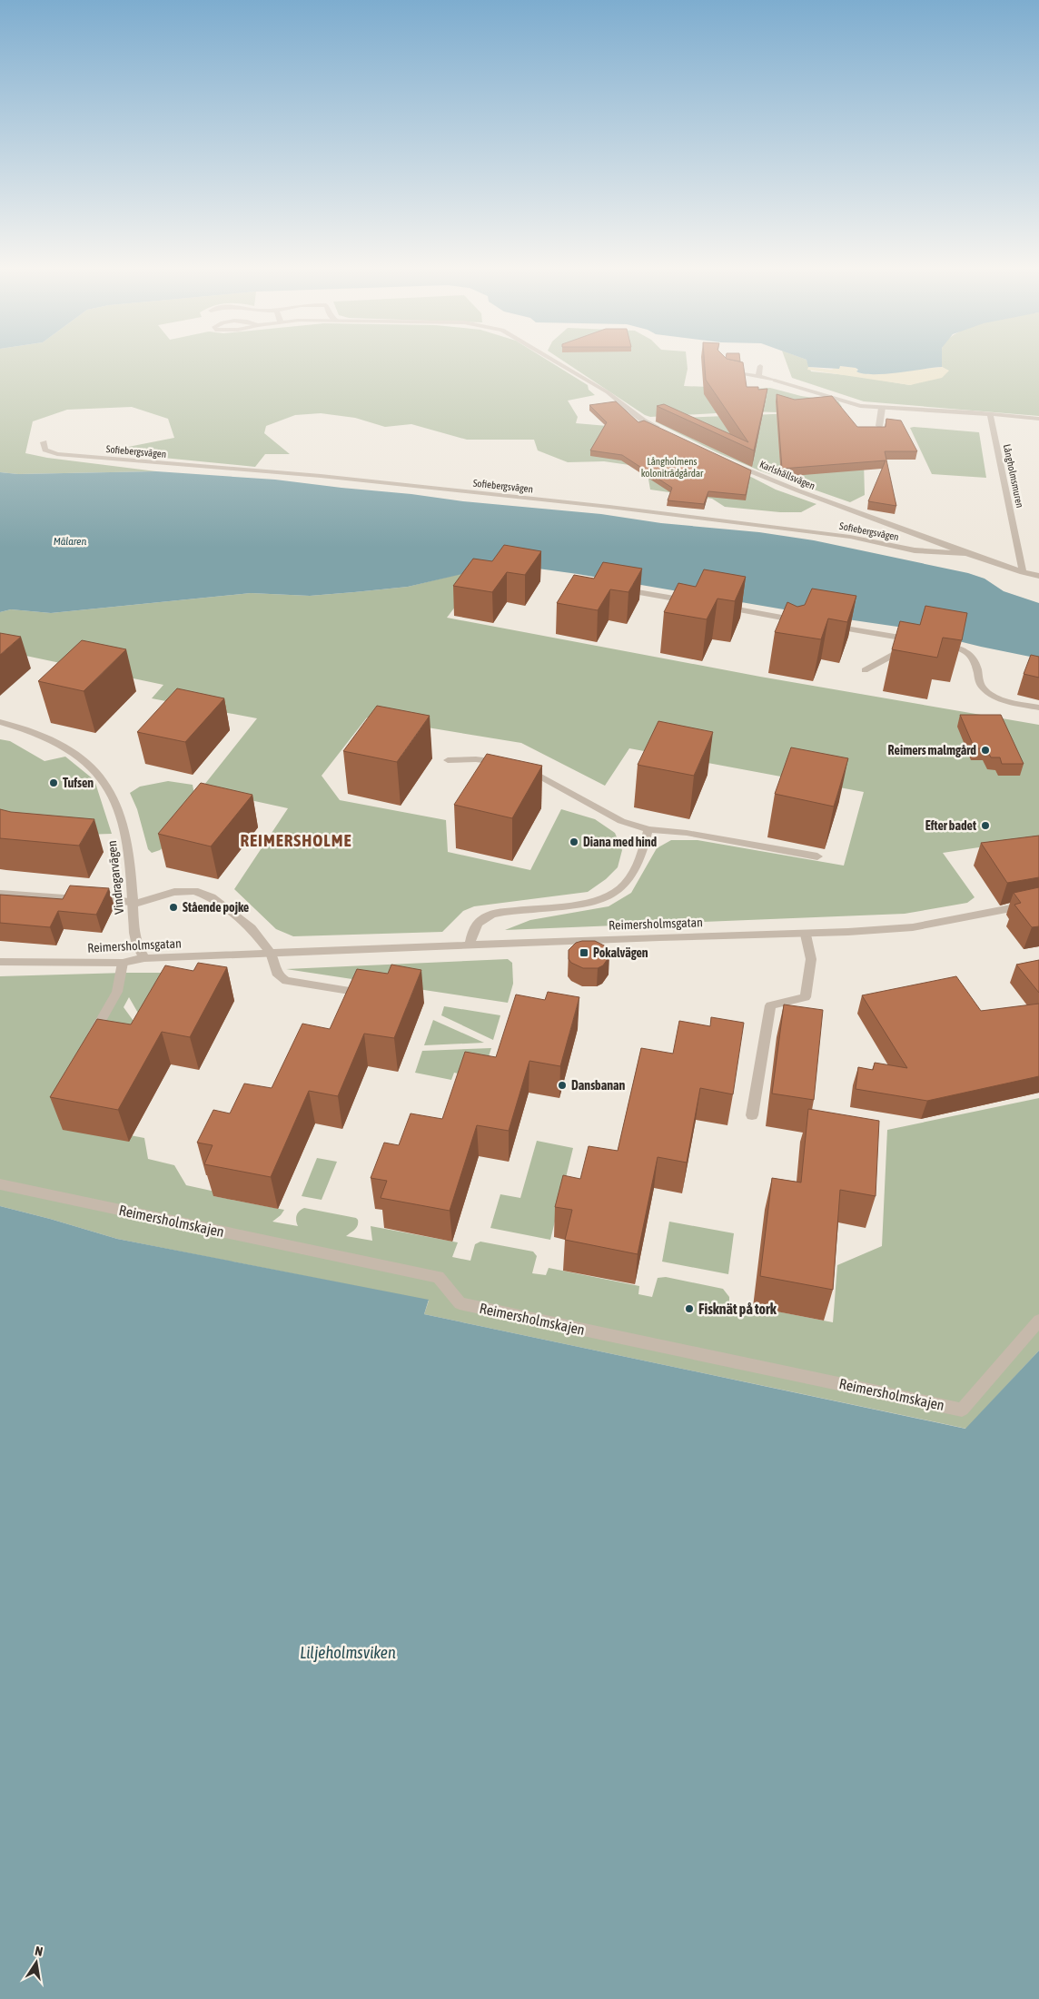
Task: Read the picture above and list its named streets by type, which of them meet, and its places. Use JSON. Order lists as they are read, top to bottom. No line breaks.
{"streets":{"street":["Sofiebergsvägen","Karlshällsvägen","Långholmsmuren","Vindragarvägen","Reimersholmsgatan","Reimersholmskajen"]},"crossings":[["Sofiebergsvägen","Karlshällsvägen"],["Karlshällsvägen","Långholmsmuren"],["Vindragarvägen","Reimersholmsgatan"]],"districts":["REIMERSHOLME"],"water":["Mälaren","Liljeholmsviken"],"parks":["Långholmens koloniträdgårdar"],"places":{"other":["Reimers malmgård","Tufsen","Efter badet","Diana med hind","Stående pojke","Dansbanan","Fisknät på tork"],"transit":["Pokalvägen"]},"north":"top"}
